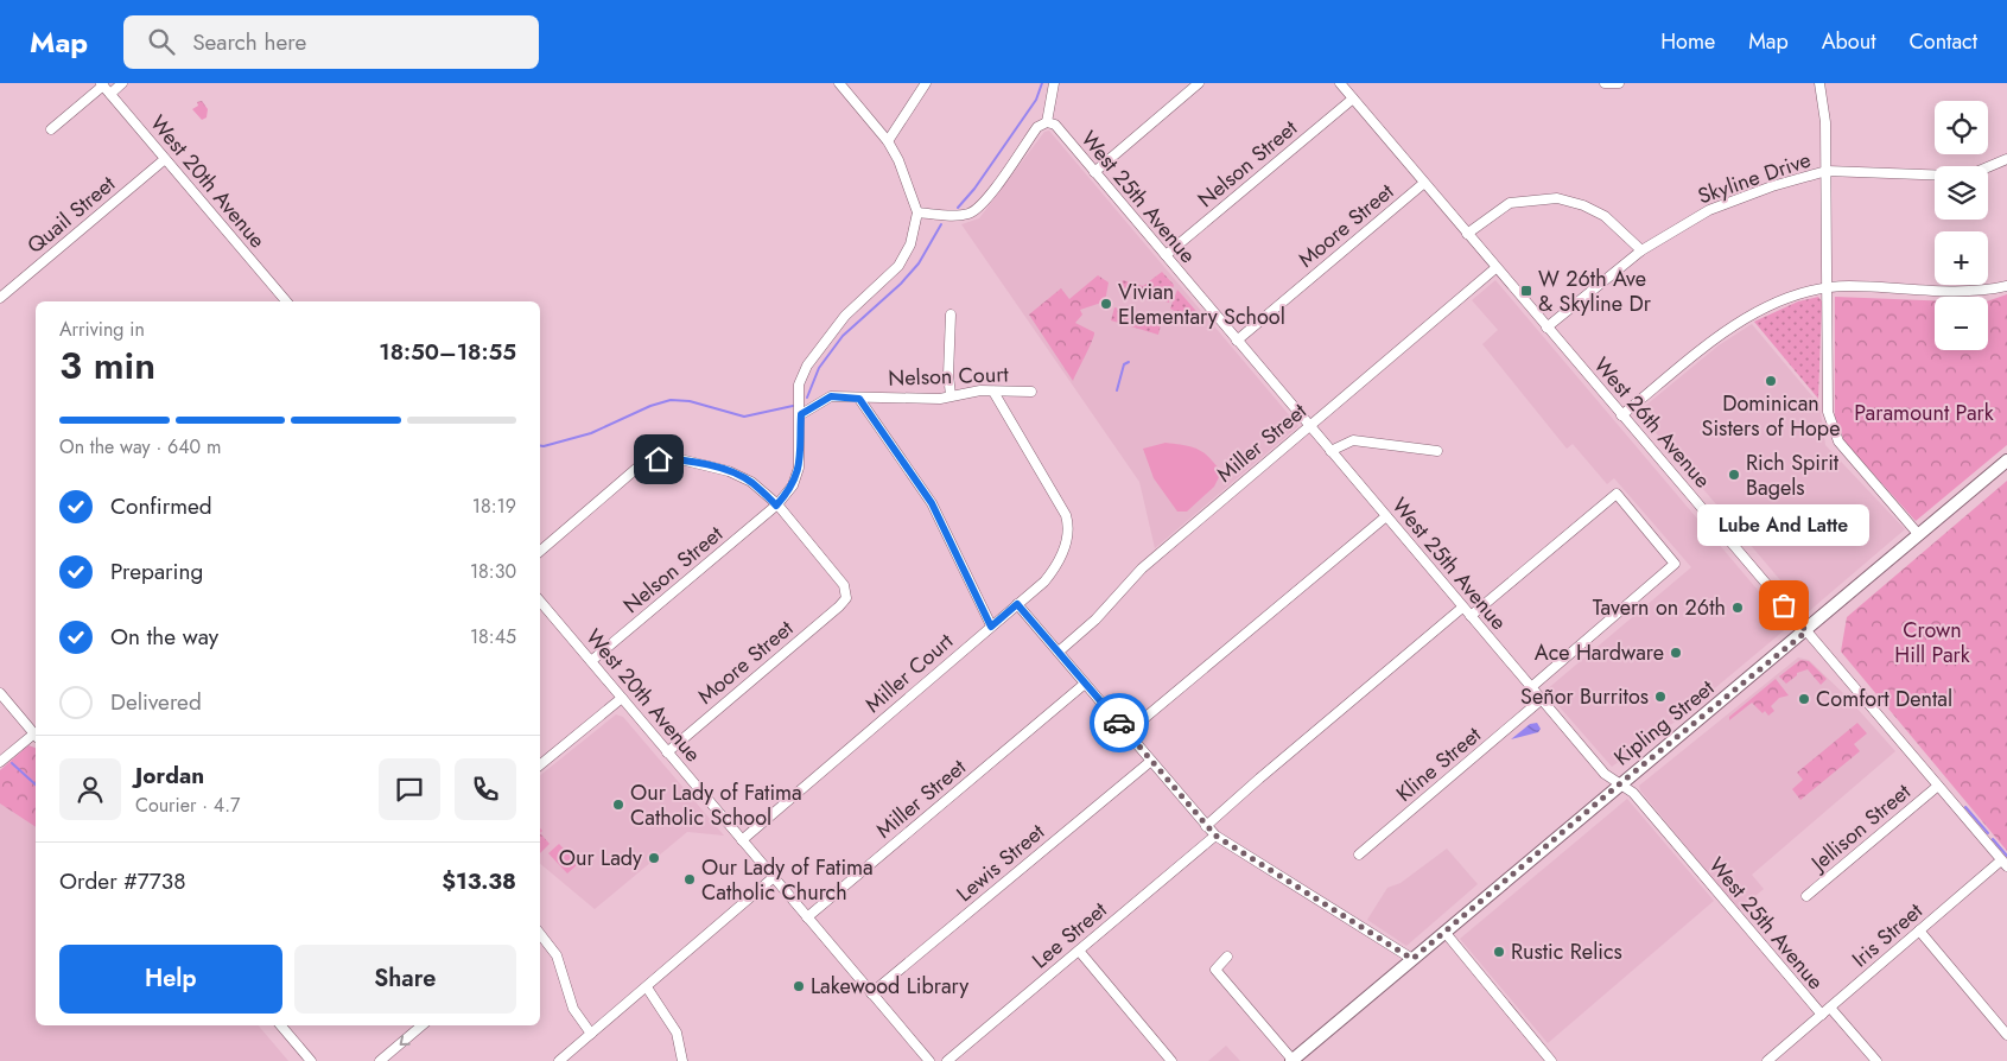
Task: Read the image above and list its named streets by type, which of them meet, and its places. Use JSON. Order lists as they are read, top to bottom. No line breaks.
{"streets":{"main road":["Kipling Street"],"street":["Nelson Street","Skyline Drive","West 20th Avenue","West 25th Avenue","Quail Street","Moore Street","Nelson Court","West 26th Avenue","Miller Street","Miller Court","Kline Street","Jellison Street","Lewis Street","Lee Street","Iris Street"]},"crossings":[["Nelson Street","West 20th Avenue"],["Nelson Street","West 25th Avenue"],["Nelson Street","Moore Street"],["Nelson Street","Nelson Court"],["Nelson Street","West 26th Avenue"],["Skyline Drive","West 26th Avenue"],["West 20th Avenue","Quail Street"],["West 20th Avenue","Moore Street"],["West 20th Avenue","Miller Street"],["West 20th Avenue","Miller Court"],["West 20th Avenue","Lewis Street"],["West 25th Avenue","Moore Street"],["West 25th Avenue","Miller Street"],["West 25th Avenue","Kipling Street"],["West 25th Avenue","Kline Street"],["West 25th Avenue","Iris Street"],["Moore Street","West 26th Avenue"],["Nelson Court","Miller Court"],["West 26th Avenue","Miller Street"],["West 26th Avenue","Kipling Street"],["West 26th Avenue","Jellison Street"],["West 26th Avenue","Iris Street"]],"parks":["Paramount Park","Crown Hill Park"],"places":{"transit":["W 26th Ave & Skyline Dr"],"other":["Vivian Elementary School","Dominican Sisters of Hope","Rich Spirit Bagels","Lube And Latte","Tavern on 26th","Ace Hardware","Señor Burritos","Comfort Dental","Our Lady of Fatima Catholic School","Our Lady","Our Lady of Fatima Catholic Church","Rustic Relics","Lakewood Library"]},"page":{"header":"Map","search":"Search here","nav":["Home","Map","About","Contact"],"map_buttons":["+","−"],"heading":["3 min","Arriving in","18:50–18:55"],"panel":["Jordan","Courier · 4.7","Order #7738","$13.38"],"bar":"On the way · 640 m","list":[["Confirmed","18:19"],["Preparing","18:30"],["On the way","18:45"],"Delivered"],"bubble":"Lube And Latte","buttons":["Help","Share"]}}
